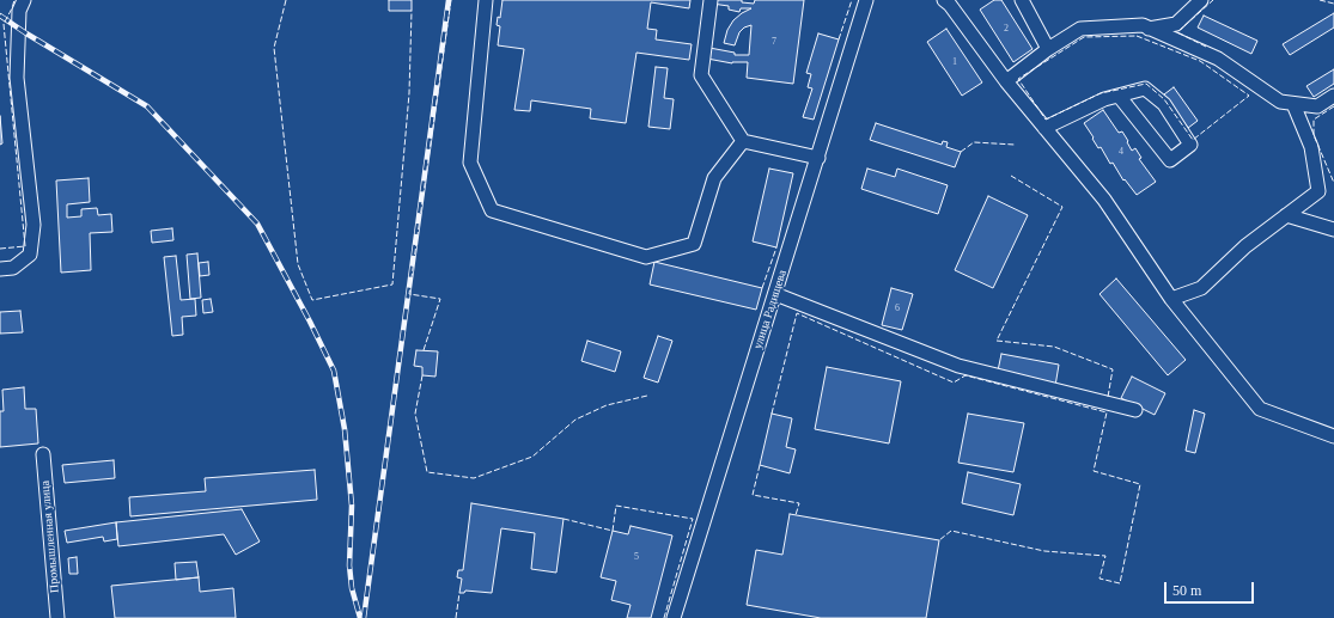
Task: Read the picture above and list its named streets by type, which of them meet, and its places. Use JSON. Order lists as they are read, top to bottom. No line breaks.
{"streets":{"street":["улица Радищева","Промышленная улица"]},"house_numbers":["2","7","1","4","6","5"],"scale_bar":"50 m"}
